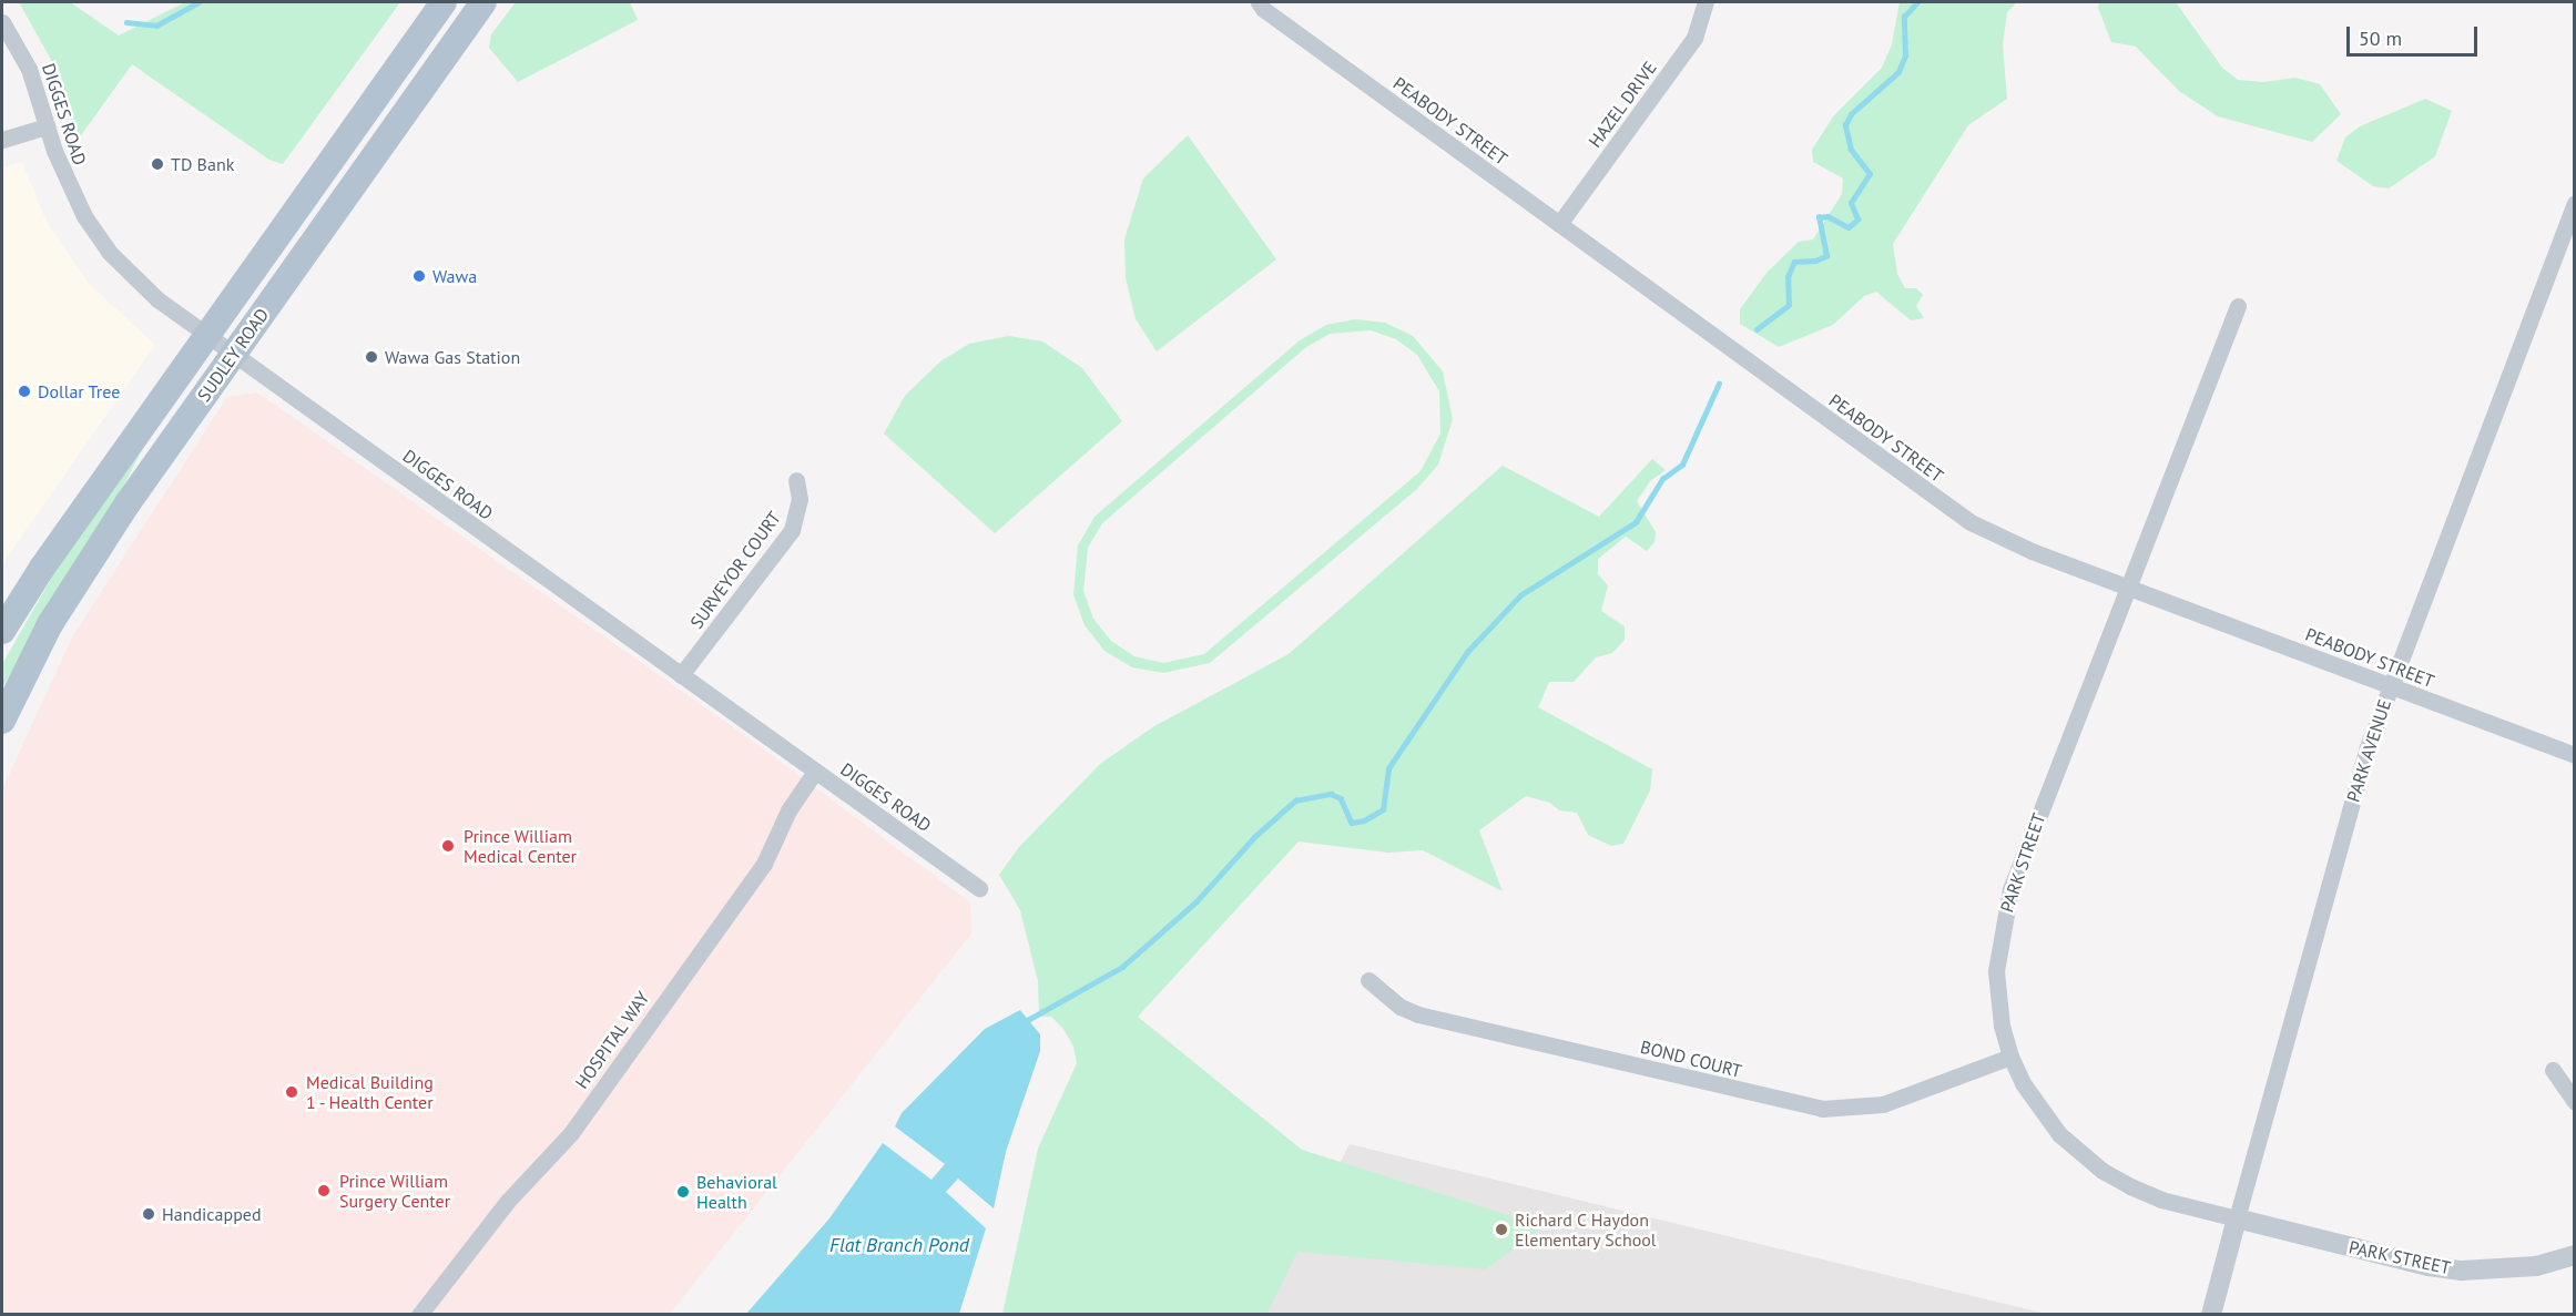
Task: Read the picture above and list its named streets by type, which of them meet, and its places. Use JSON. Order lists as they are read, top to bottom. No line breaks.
{"streets":{"main road":["SUDLEY ROAD"],"street":["HAZEL DRIVE","DIGGES ROAD","PEABODY STREET","SURVEYOR COURT","PARK AVENUE","PARK STREET","HOSPITAL WAY","BOND COURT"]},"crossings":[["HAZEL DRIVE","PEABODY STREET"],["DIGGES ROAD","SUDLEY ROAD"],["DIGGES ROAD","SURVEYOR COURT"],["DIGGES ROAD","HOSPITAL WAY"],["PEABODY STREET","PARK AVENUE"],["PEABODY STREET","PARK STREET"],["PARK AVENUE","PARK STREET"],["PARK STREET","BOND COURT"]],"water":["Flat Branch Pond"],"places":["TD Bank","Wawa","Wawa Gas Station","Dollar Tree","Prince William Medical Center","Medical Building 1 - Health Center","Prince William Surgery Center","Behavioral Health","Handicapped","Richard C Haydon Elementary School"],"scale_bar":"50 m"}
